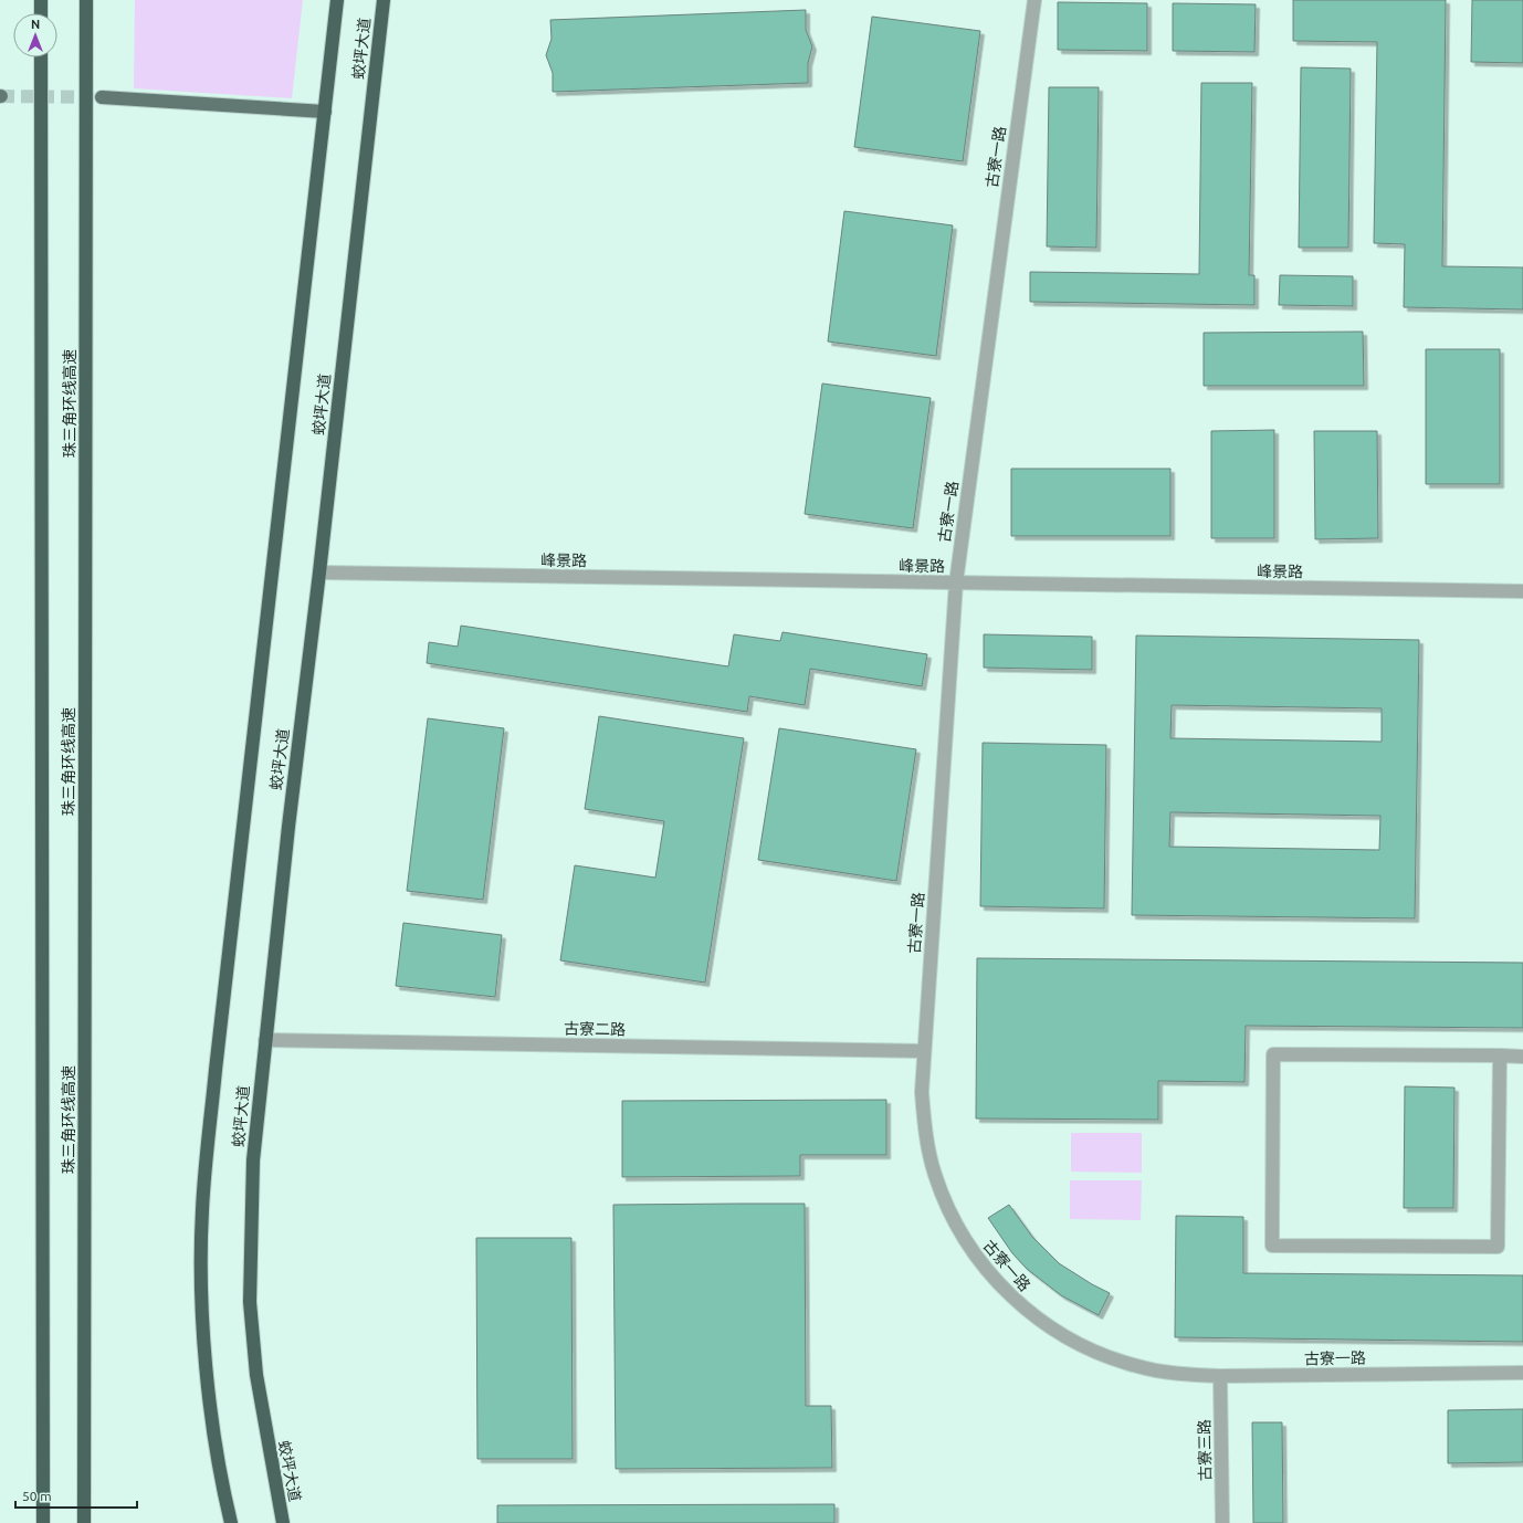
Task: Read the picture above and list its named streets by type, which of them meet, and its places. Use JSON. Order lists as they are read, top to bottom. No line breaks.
{"streets":{"highway":["蛟坪大道","珠三角环线高速"],"street":["古寮一路","峰景路","古寮二路","古寮三路"]},"crossings":[["蛟坪大道","峰景路"],["蛟坪大道","古寮二路"],["古寮一路","峰景路"],["古寮一路","古寮二路"],["古寮一路","古寮三路"]],"scale_bar":"50 m","north":"top"}
